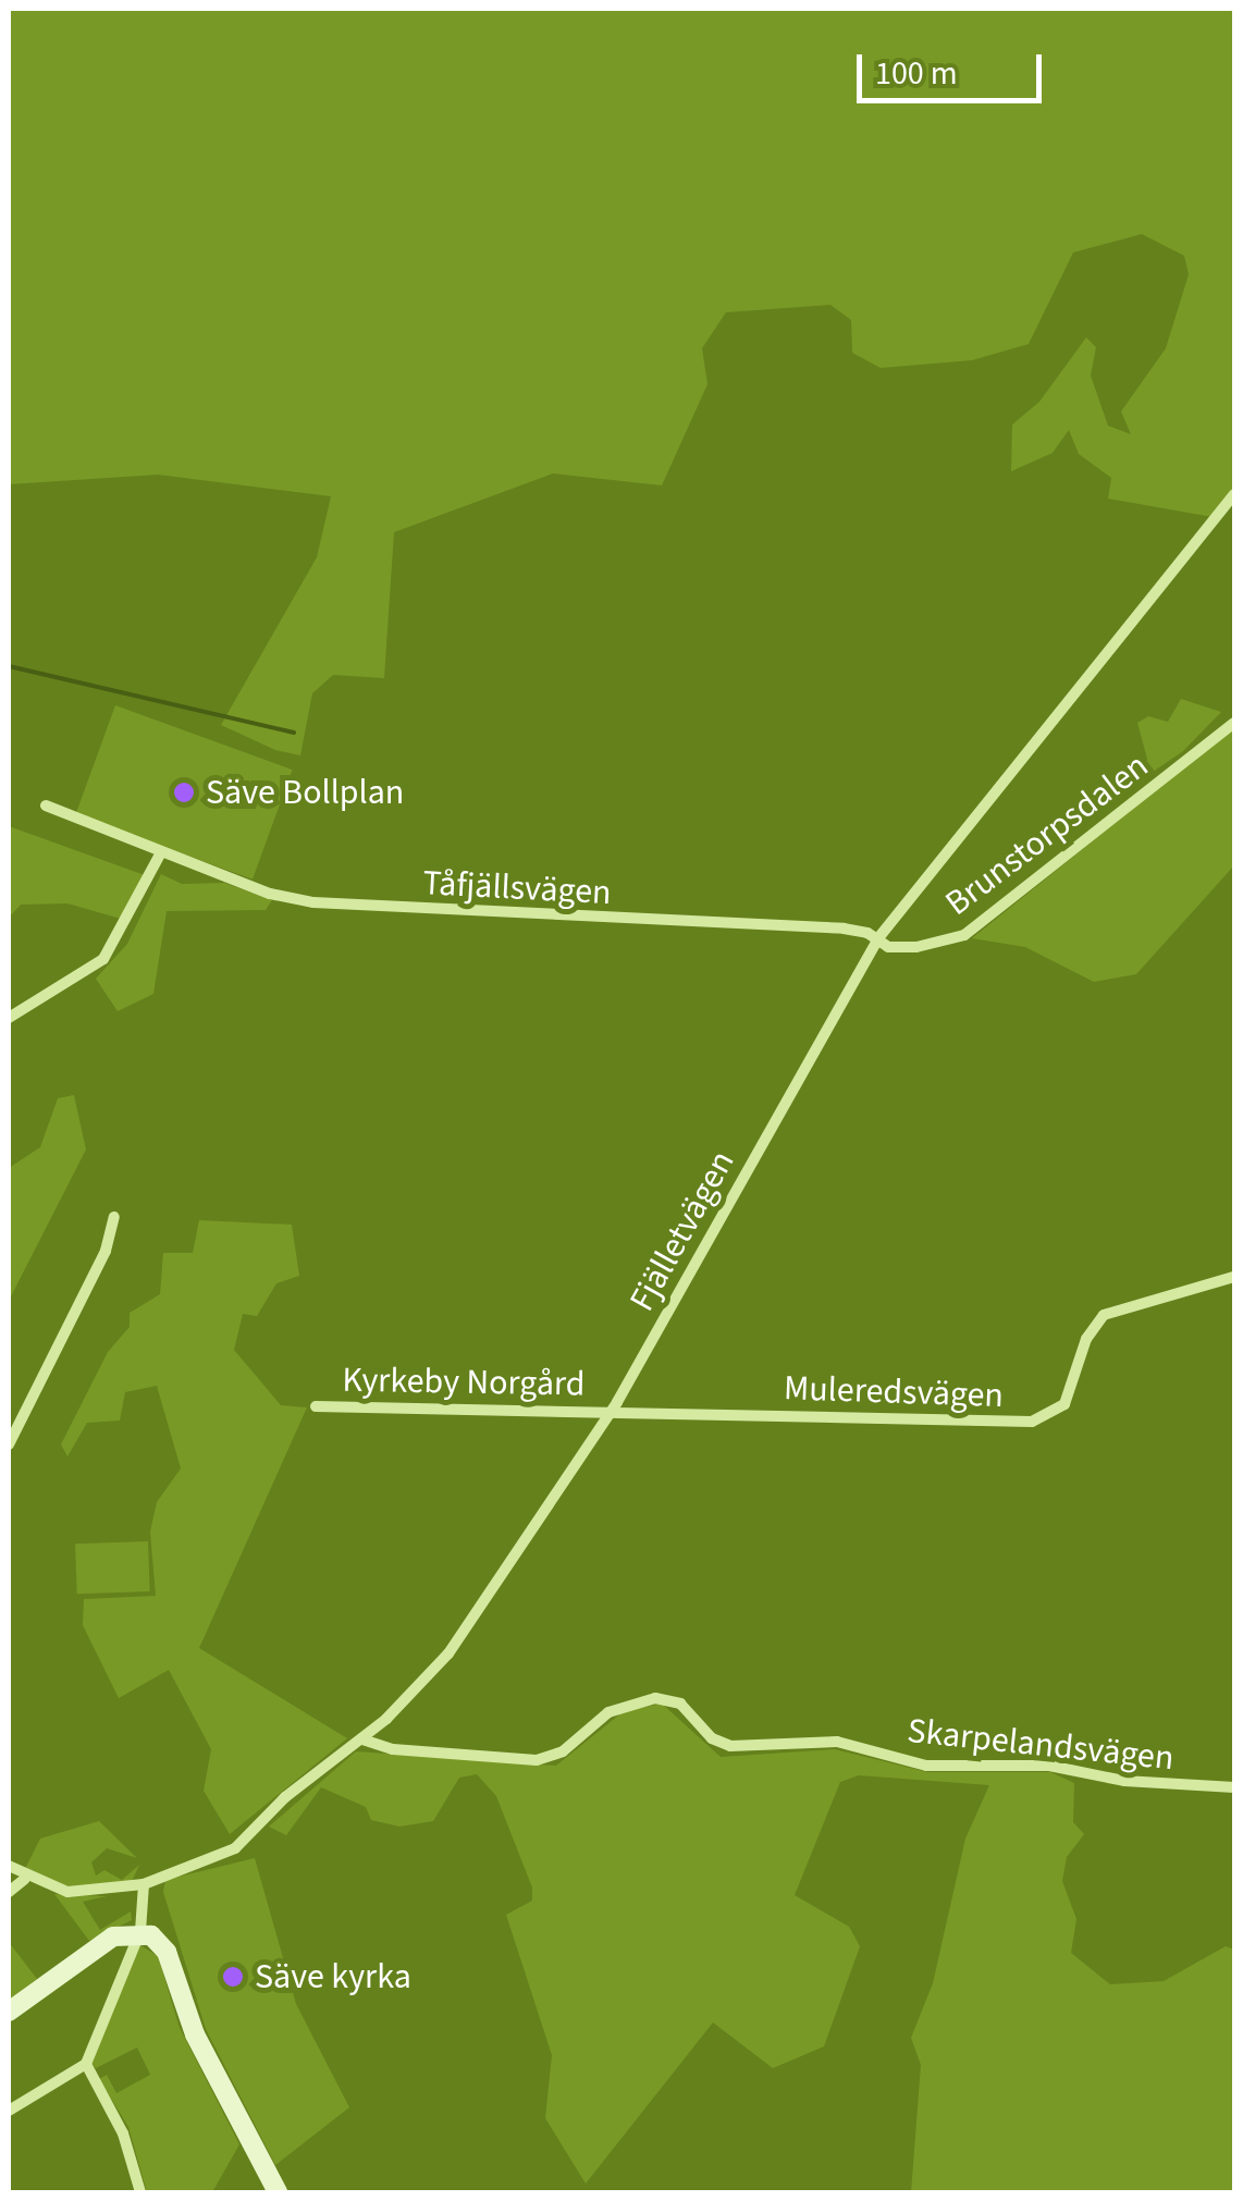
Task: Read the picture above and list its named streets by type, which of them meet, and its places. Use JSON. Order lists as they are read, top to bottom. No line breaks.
{"streets":{"street":["Brunstorpsdalen","Tåfjällsvägen","Fjälletvägen","Kyrkeby Norgård","Muleredsvägen","Skarpelandsvägen"]},"crossings":[["Brunstorpsdalen","Tåfjällsvägen"],["Brunstorpsdalen","Fjälletvägen"],["Tåfjällsvägen","Fjälletvägen"],["Fjälletvägen","Kyrkeby Norgård"],["Fjälletvägen","Muleredsvägen"],["Fjälletvägen","Skarpelandsvägen"],["Kyrkeby Norgård","Muleredsvägen"]],"places":["Säve Bollplan","Säve kyrka"],"scale_bar":"100 m"}
